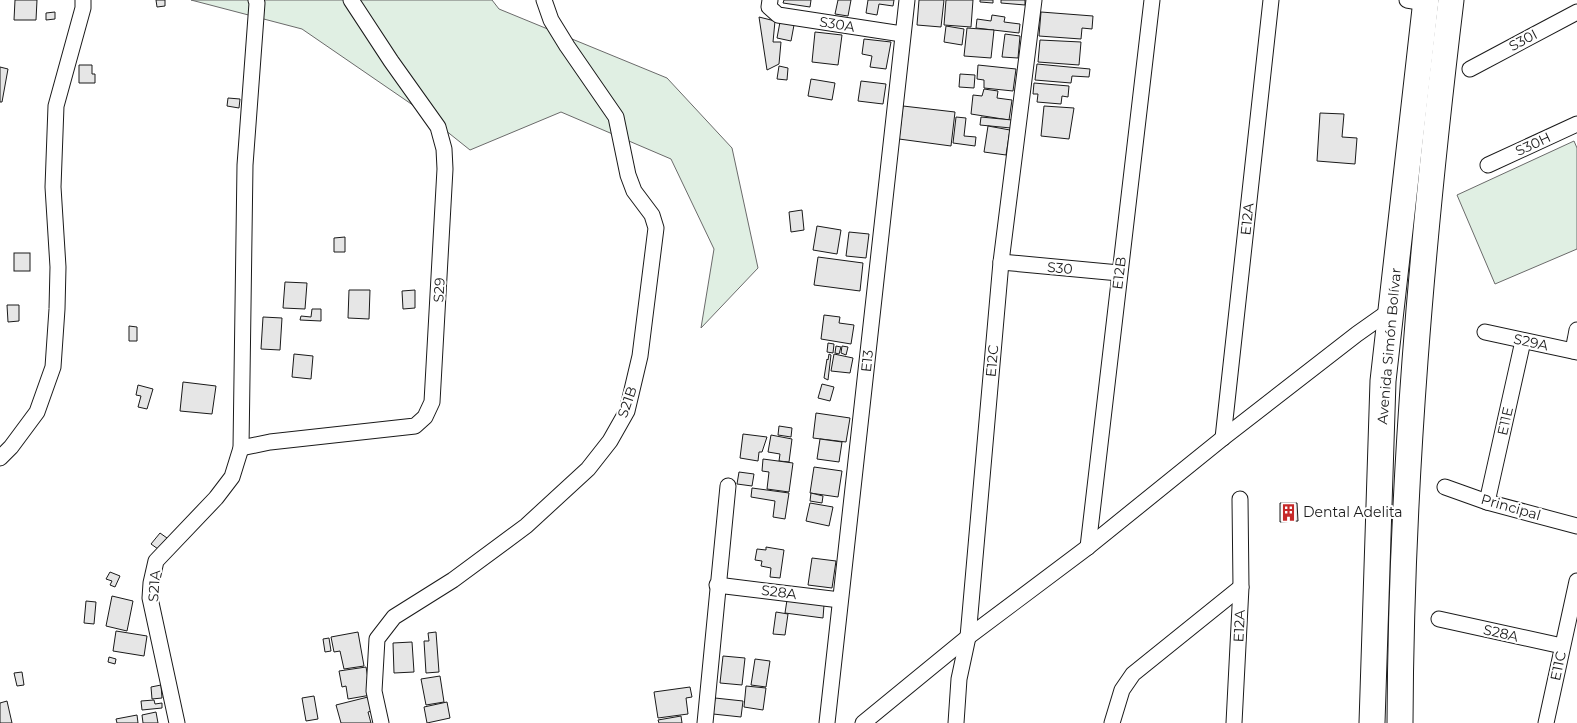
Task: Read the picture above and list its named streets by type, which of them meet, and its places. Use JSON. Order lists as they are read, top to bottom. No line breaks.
{"streets":{"highway":["Avenida Simón Bolívar"],"street":["S30A","S30I","S30H","E12A","S30","E12B","S29","S29A","E13","E12C","S21B","E11E","Principal","S21A","S28A","E11C"]},"crossings":[["S30A","E13"],["S30","E12B"],["S30","E12C"],["S29","S21A"],["S29A","E11E"],["E13","S28A"],["E11E","Principal"],["S28A","E11C"]],"places":{"building":["Dental Adelita"]}}
